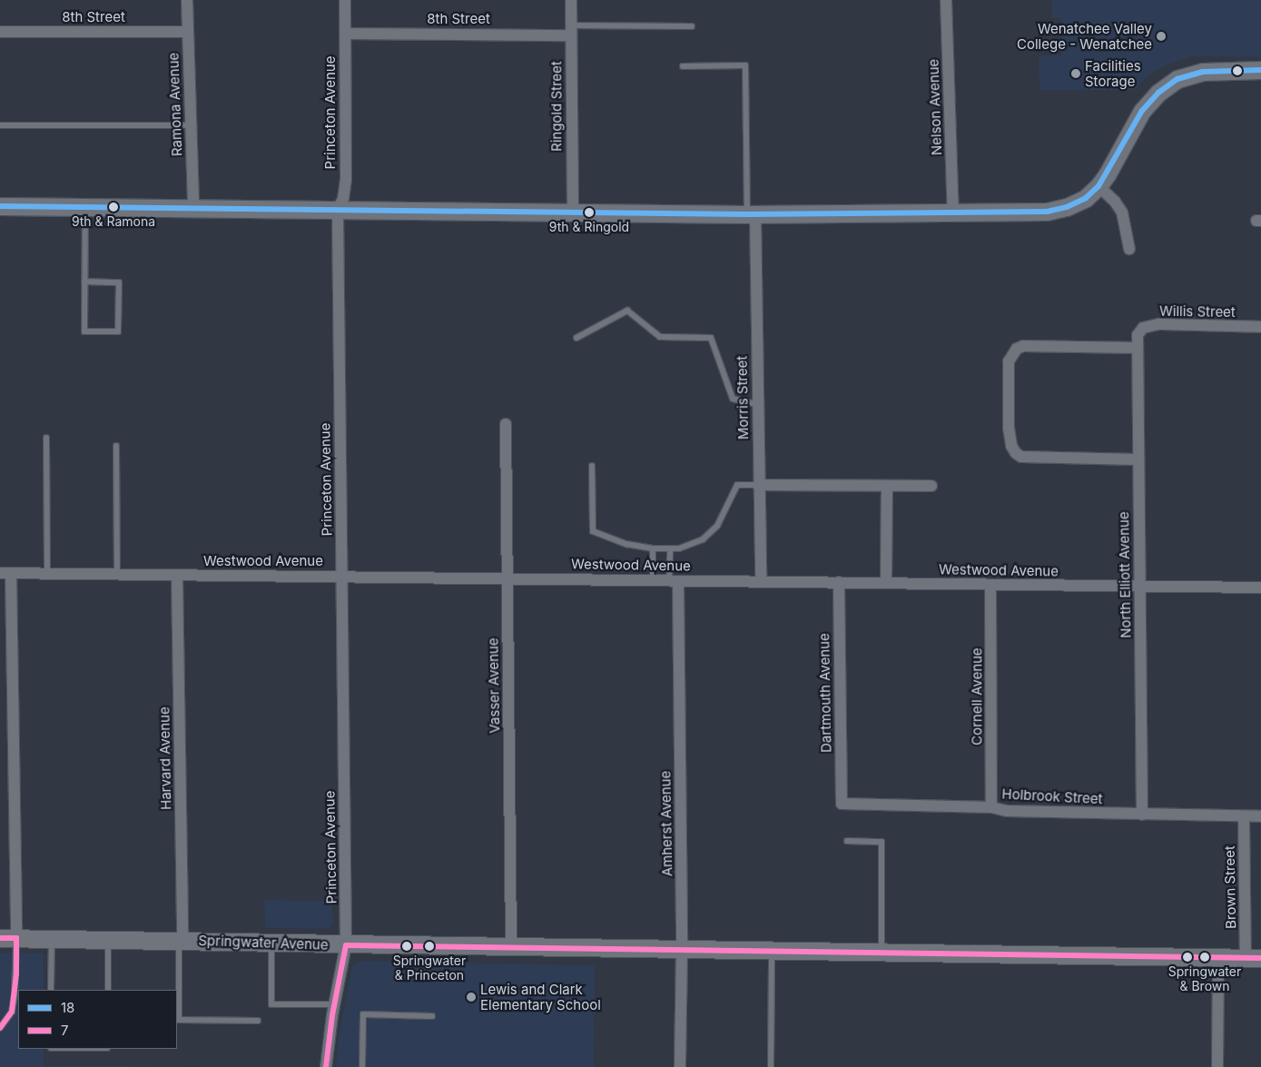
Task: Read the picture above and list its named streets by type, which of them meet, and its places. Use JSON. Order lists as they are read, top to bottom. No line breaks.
{"streets":{"street":["8th Street","Ramona Avenue","Ringold Street","Nelson Avenue","Princeton Avenue","Willis Street","Morris Street","Westwood Avenue","North Elliott Avenue","Vasser Avenue","Dartmouth Avenue","Cornell Avenue","Harvard Avenue","Holbrook Street","Amherst Avenue","Brown Street","Springwater Avenue"]},"crossings":[["8th Street","Ramona Avenue"],["8th Street","Ringold Street"],["8th Street","Princeton Avenue"],["Princeton Avenue","Westwood Avenue"],["Princeton Avenue","Springwater Avenue"],["Willis Street","North Elliott Avenue"],["Morris Street","Westwood Avenue"],["Westwood Avenue","North Elliott Avenue"],["Westwood Avenue","Vasser Avenue"],["Westwood Avenue","Dartmouth Avenue"],["Westwood Avenue","Cornell Avenue"],["Westwood Avenue","Harvard Avenue"],["Westwood Avenue","Amherst Avenue"],["North Elliott Avenue","Holbrook Street"],["Vasser Avenue","Springwater Avenue"],["Dartmouth Avenue","Holbrook Street"],["Cornell Avenue","Holbrook Street"],["Harvard Avenue","Springwater Avenue"],["Holbrook Street","Brown Street"],["Amherst Avenue","Springwater Avenue"],["Brown Street","Springwater Avenue"]],"places":["Wenatchee Valley College - Wenatchee","Facilities Storage","9th & Ramona","9th & Ringold","Springwater & Princeton","Springwater & Brown","Lewis and Clark Elementary School"],"lines":["transit line 18","transit line 7"],"legend":["18","7"]}
